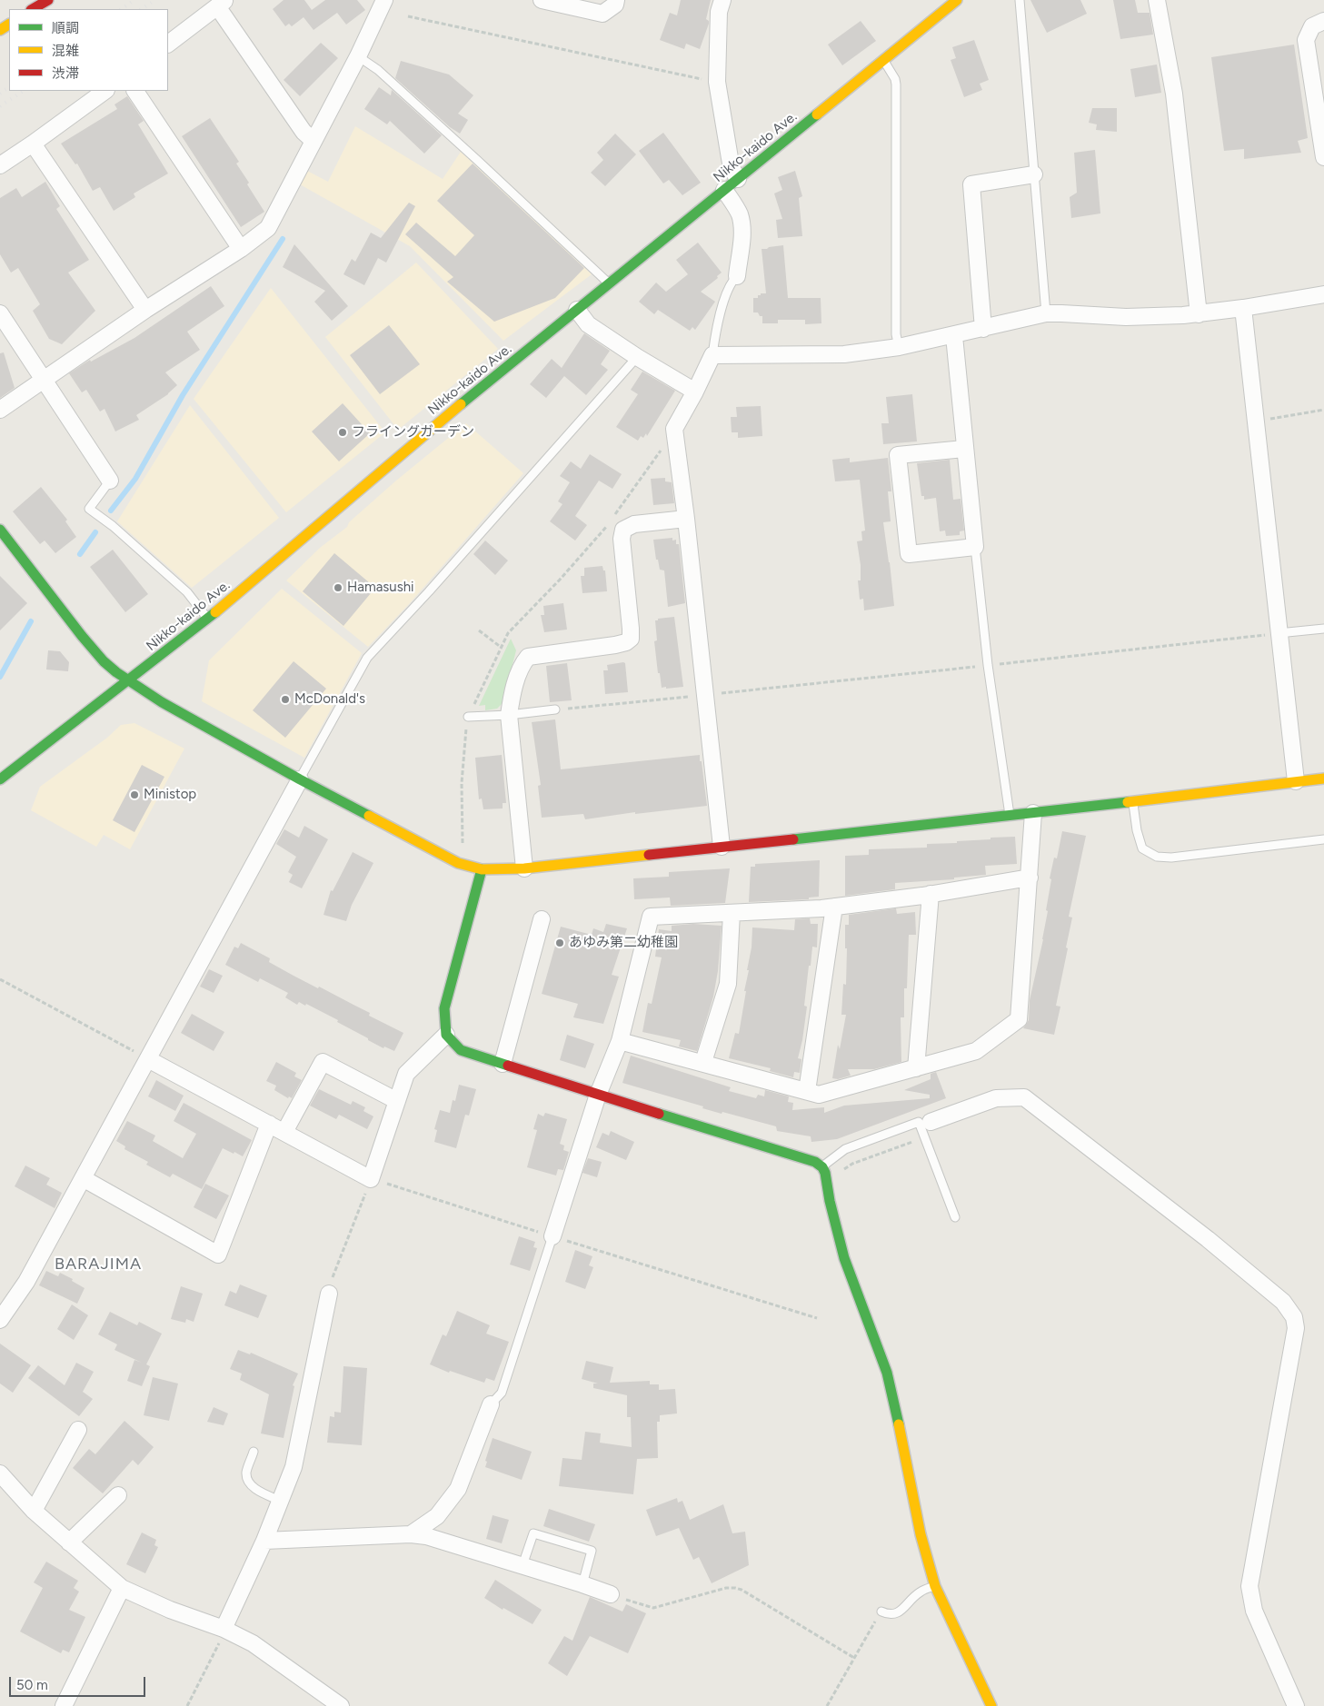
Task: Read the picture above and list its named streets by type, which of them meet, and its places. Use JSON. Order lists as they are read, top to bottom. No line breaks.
{"streets":{"main road":["Nikko-kaido Ave."]},"districts":["BARAJIMA"],"places":["フライングガーデン","Hamasushi","McDonald's","Ministop","あゆみ第二幼稚園"],"legend":["順調","混雑","渋滞"],"scale_bar":"50 m"}
